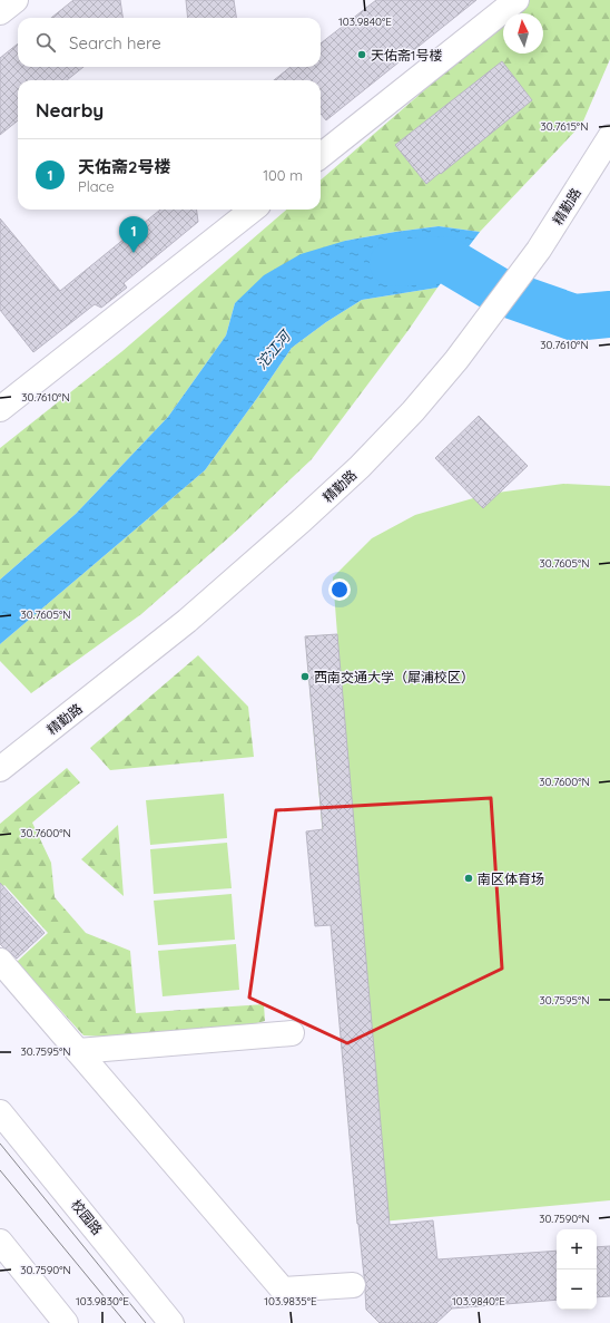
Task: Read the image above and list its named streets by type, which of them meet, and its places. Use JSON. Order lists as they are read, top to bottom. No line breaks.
{"streets":{"street":["精勤路","校园路"]},"water":["沱江河"],"places":["天佑斋1号楼","西南交通大学（犀浦校区）","南区体育场"],"north":"top","page":{"search":"Search here","heading":"Nearby","list":[{"mark":"1","name":"天佑斋2号楼","note":"Place","value":"100 m"}],"pins":"1","map_buttons":["+","−"]},"coordinates":["103.9840°E","30.7615°N","30.7610°N","30.7605°N","30.7600°N","30.7595°N","30.7590°N","103.9830°E","103.9835°E"]}
